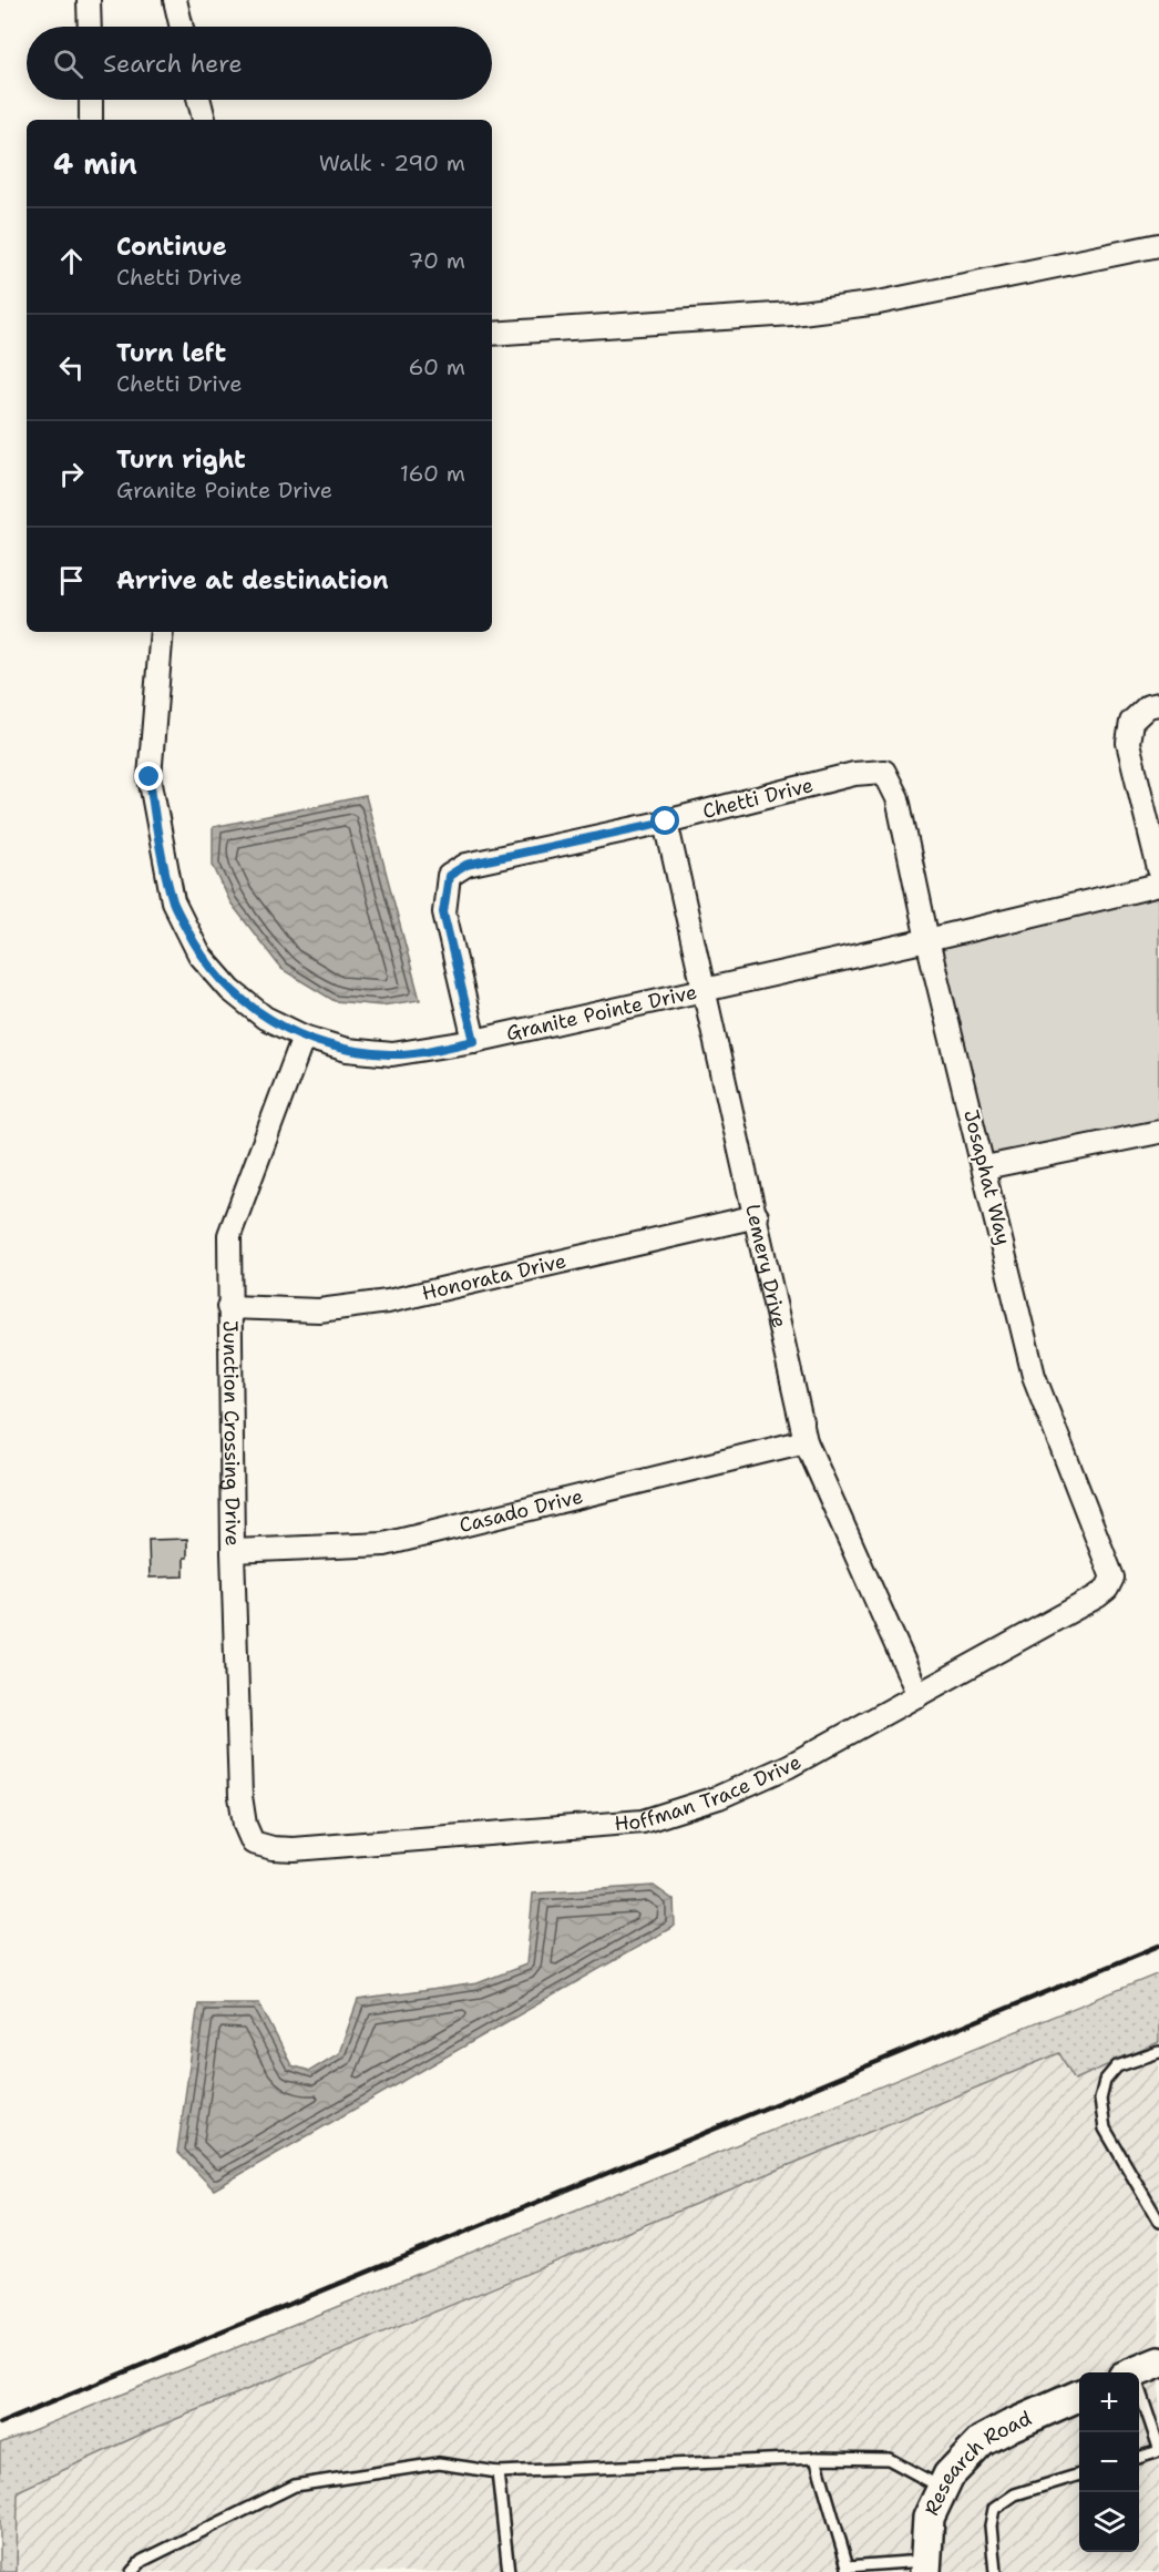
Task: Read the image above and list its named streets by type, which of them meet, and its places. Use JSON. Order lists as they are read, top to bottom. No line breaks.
{"streets":{"street":["Chetti Drive","Granite Pointe Drive","Josaphat Way","Lemery Drive","Honorata Drive","Junction Crossing Drive","Casado Drive","Hoffman Trace Drive","Research Road"]},"crossings":[["Chetti Drive","Granite Pointe Drive"],["Chetti Drive","Josaphat Way"],["Chetti Drive","Lemery Drive"],["Granite Pointe Drive","Josaphat Way"],["Granite Pointe Drive","Lemery Drive"],["Granite Pointe Drive","Junction Crossing Drive"],["Josaphat Way","Hoffman Trace Drive"],["Lemery Drive","Honorata Drive"],["Lemery Drive","Casado Drive"],["Lemery Drive","Hoffman Trace Drive"],["Honorata Drive","Junction Crossing Drive"],["Junction Crossing Drive","Casado Drive"],["Junction Crossing Drive","Hoffman Trace Drive"]],"page":{"search":"Search here","heading":["4 min","Walk · 290 m"],"list":[["Continue","Chetti Drive","70 m"],["Turn left","Chetti Drive","60 m"],["Turn right","Granite Pointe Drive","160 m"],"Arrive at destination"],"map_buttons":["+","−"]}}
